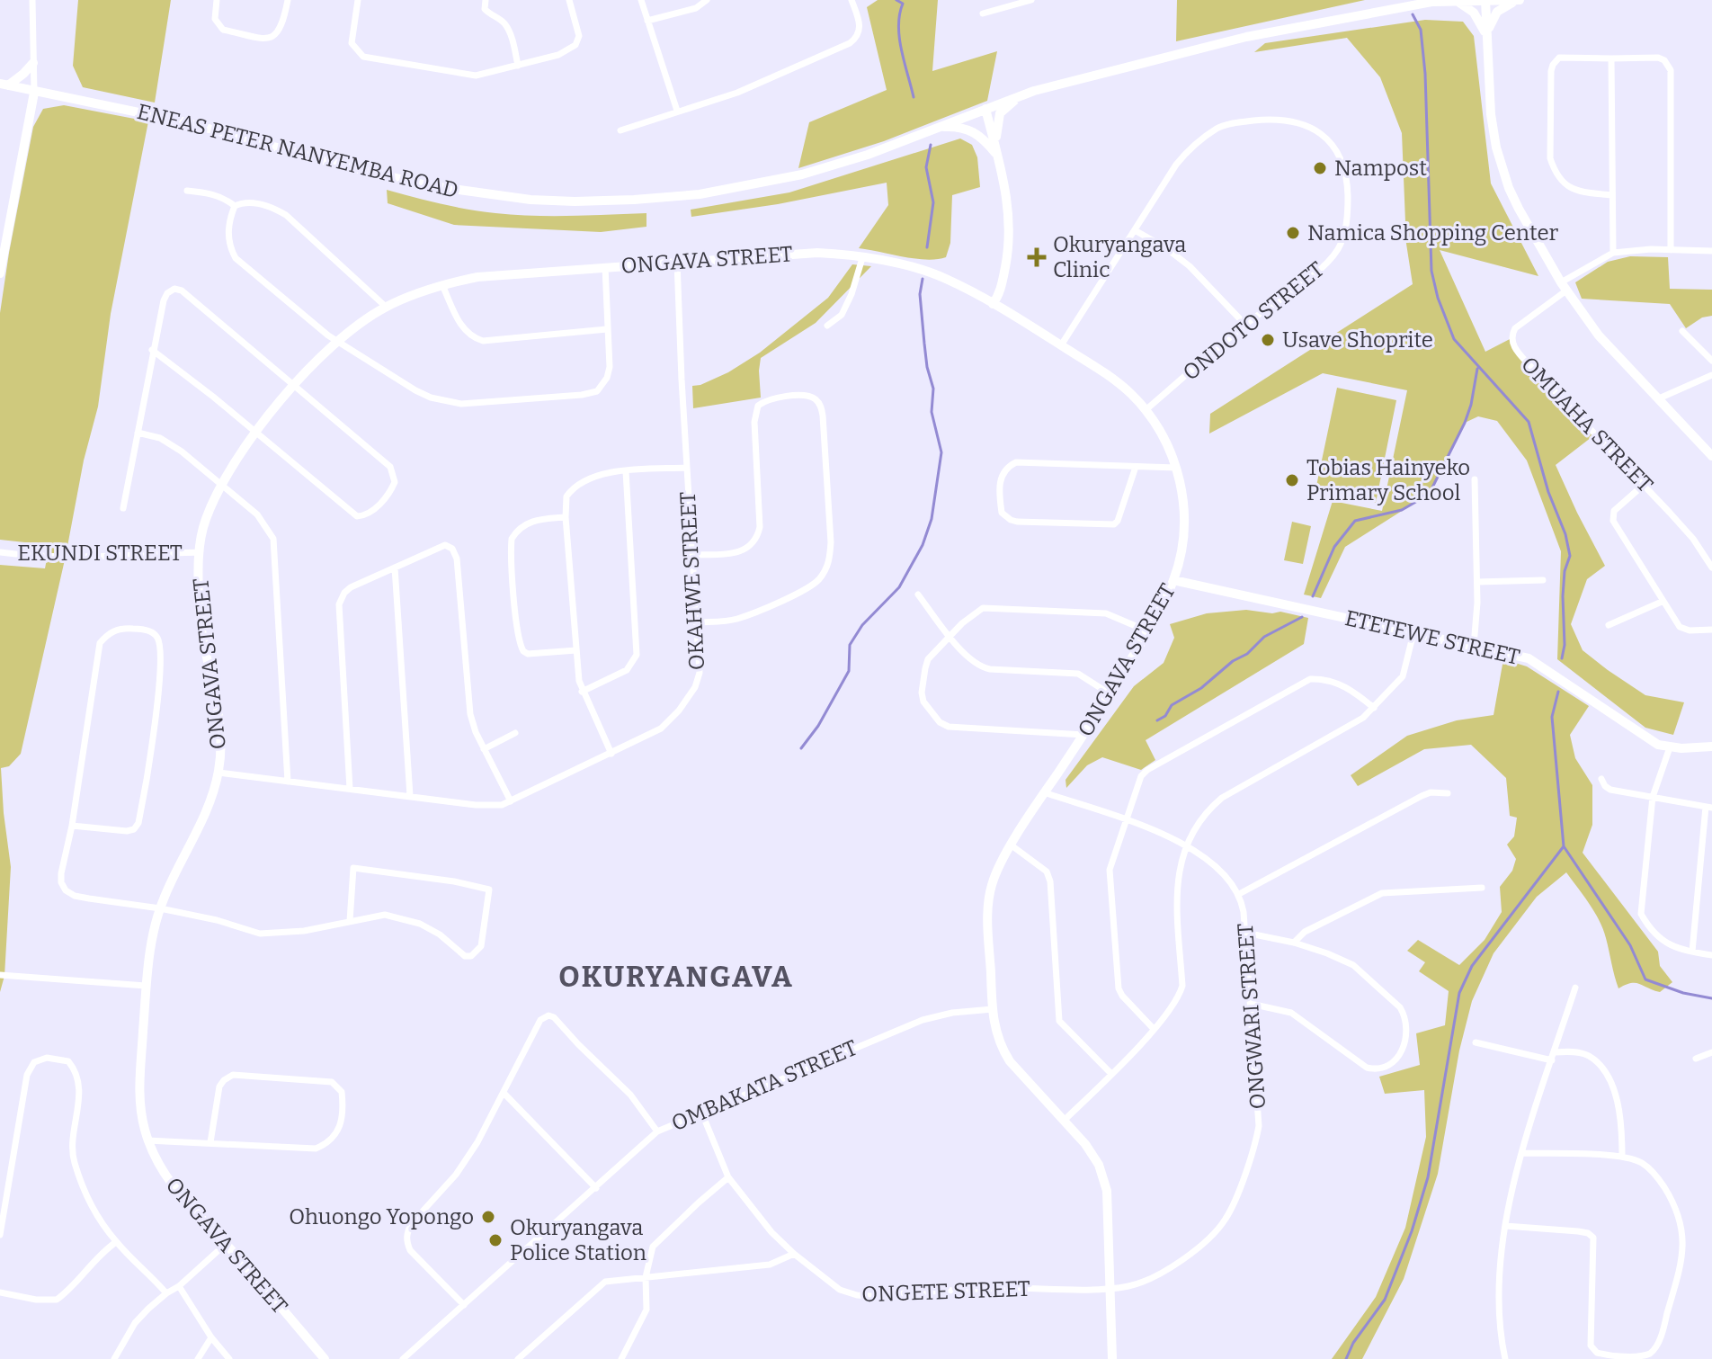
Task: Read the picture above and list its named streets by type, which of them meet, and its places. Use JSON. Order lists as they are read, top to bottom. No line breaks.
{"streets":{"street":["ENEAS PETER NANYEMBA ROAD","ONGAVA STREET","ONDOTO STREET","OMUAHA STREET","EKUNDI STREET","OKAHWE STREET","ETETEWE STREET","ONGWARI STREET","OMBAKATA STREET","ONGETE STREET"]},"crossings":[["ONGAVA STREET","ONDOTO STREET"],["ONGAVA STREET","EKUNDI STREET"],["ONGAVA STREET","OKAHWE STREET"],["ONGAVA STREET","ETETEWE STREET"],["ONGAVA STREET","ONGWARI STREET"],["ONGAVA STREET","OMBAKATA STREET"],["ONGAVA STREET","ONGETE STREET"],["ONGWARI STREET","ONGETE STREET"],["OMBAKATA STREET","ONGETE STREET"]],"districts":["OKURYANGAVA"],"places":{"other":["Nampost","Namica Shopping Center","Usave Shoprite","Tobias Hainyeko Primary School","Ohuongo Yopongo","Okuryangava Police Station"],"health":["Okuryangava Clinic"]}}
